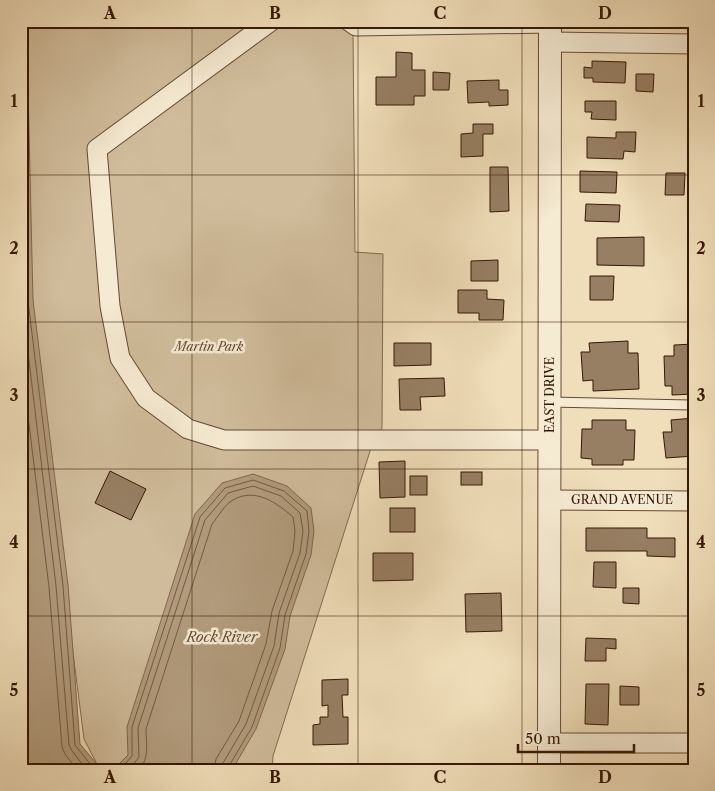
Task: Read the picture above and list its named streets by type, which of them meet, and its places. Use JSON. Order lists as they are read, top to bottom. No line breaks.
{"streets":{"street":["EAST DRIVE","GRAND AVENUE"]},"crossings":[["EAST DRIVE","GRAND AVENUE"]],"water":["Rock River"],"parks":["Martin Park"],"scale_bar":"50 m","grid":{"columns":["A","B","C","D"],"rows":["1","2","3","4","5"]}}
